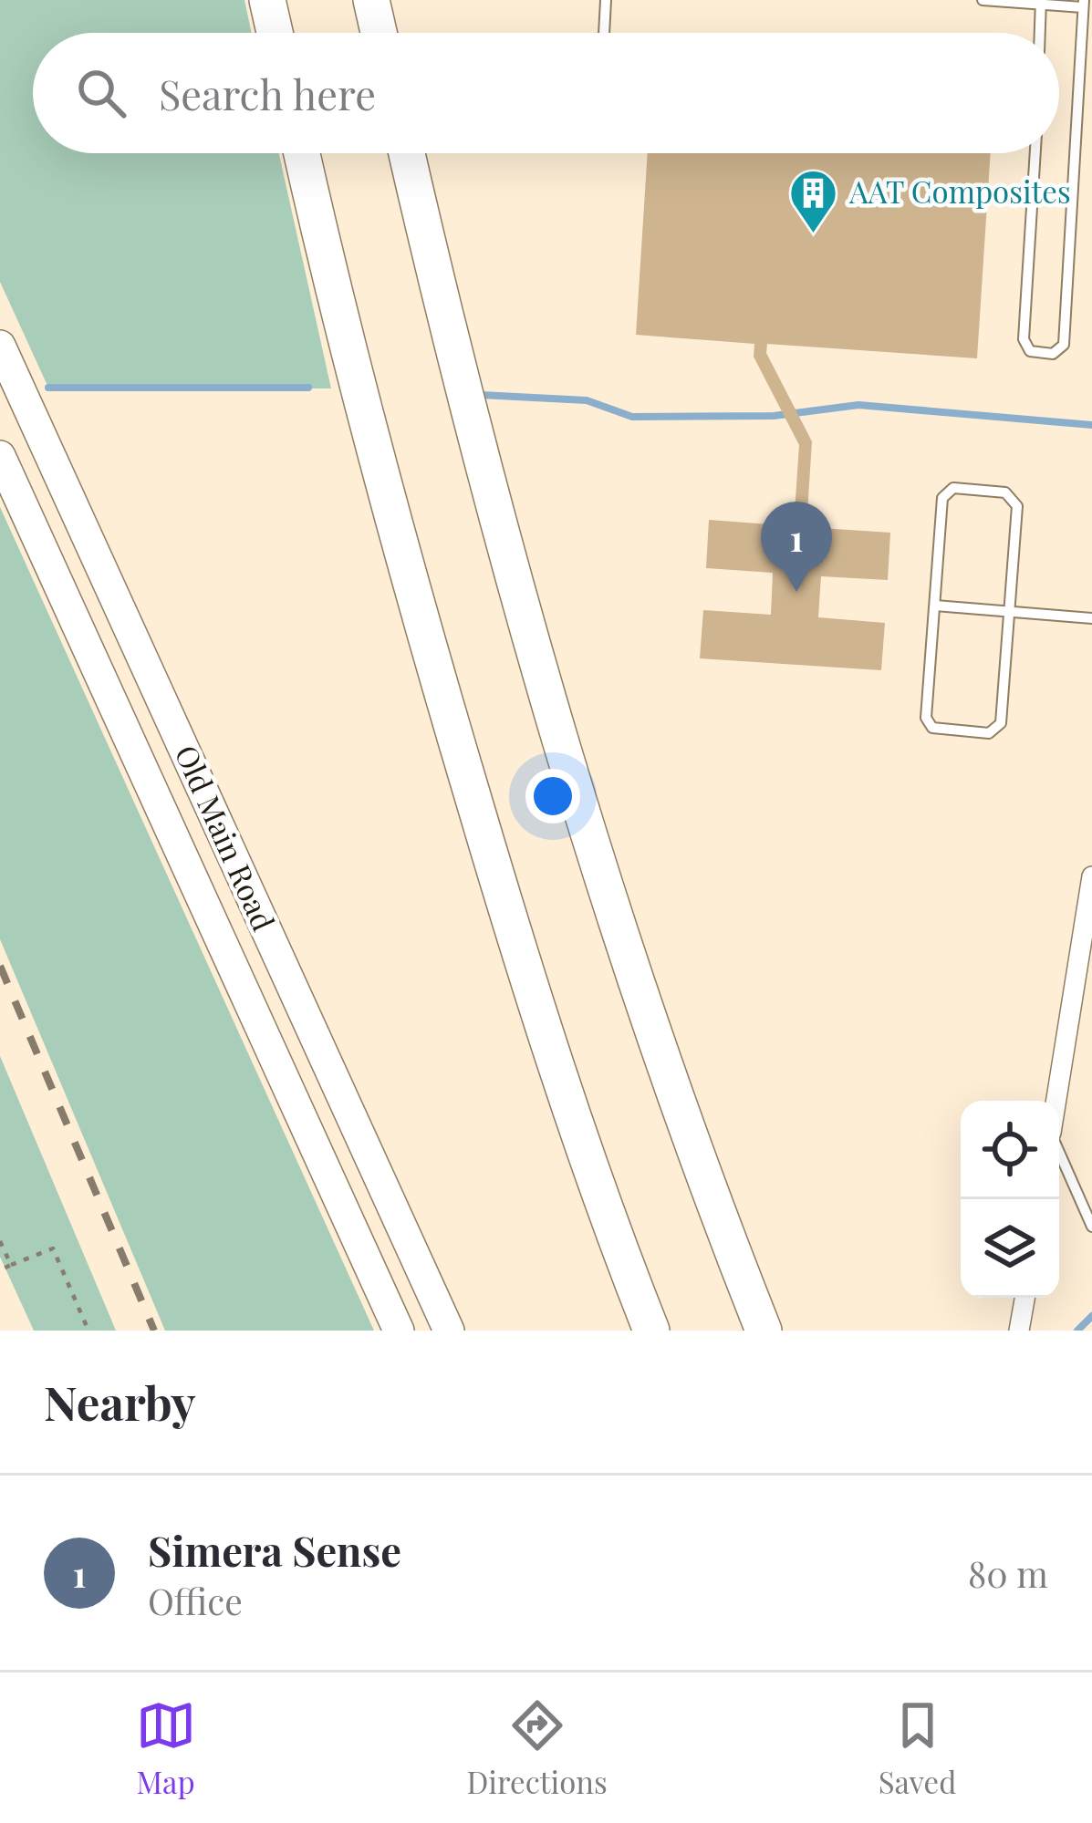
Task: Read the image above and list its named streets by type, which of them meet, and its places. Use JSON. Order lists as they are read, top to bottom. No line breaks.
{"streets":{"main road":["Old Main Road"]},"places":{"building":["AAT Composites"]},"page":{"search":"Search here","pins":"1","heading":"Nearby","list":[{"mark":"1","name":"Simera Sense","note":"Office","value":"80 m"}],"nav":["Map","Directions","Saved"]}}
